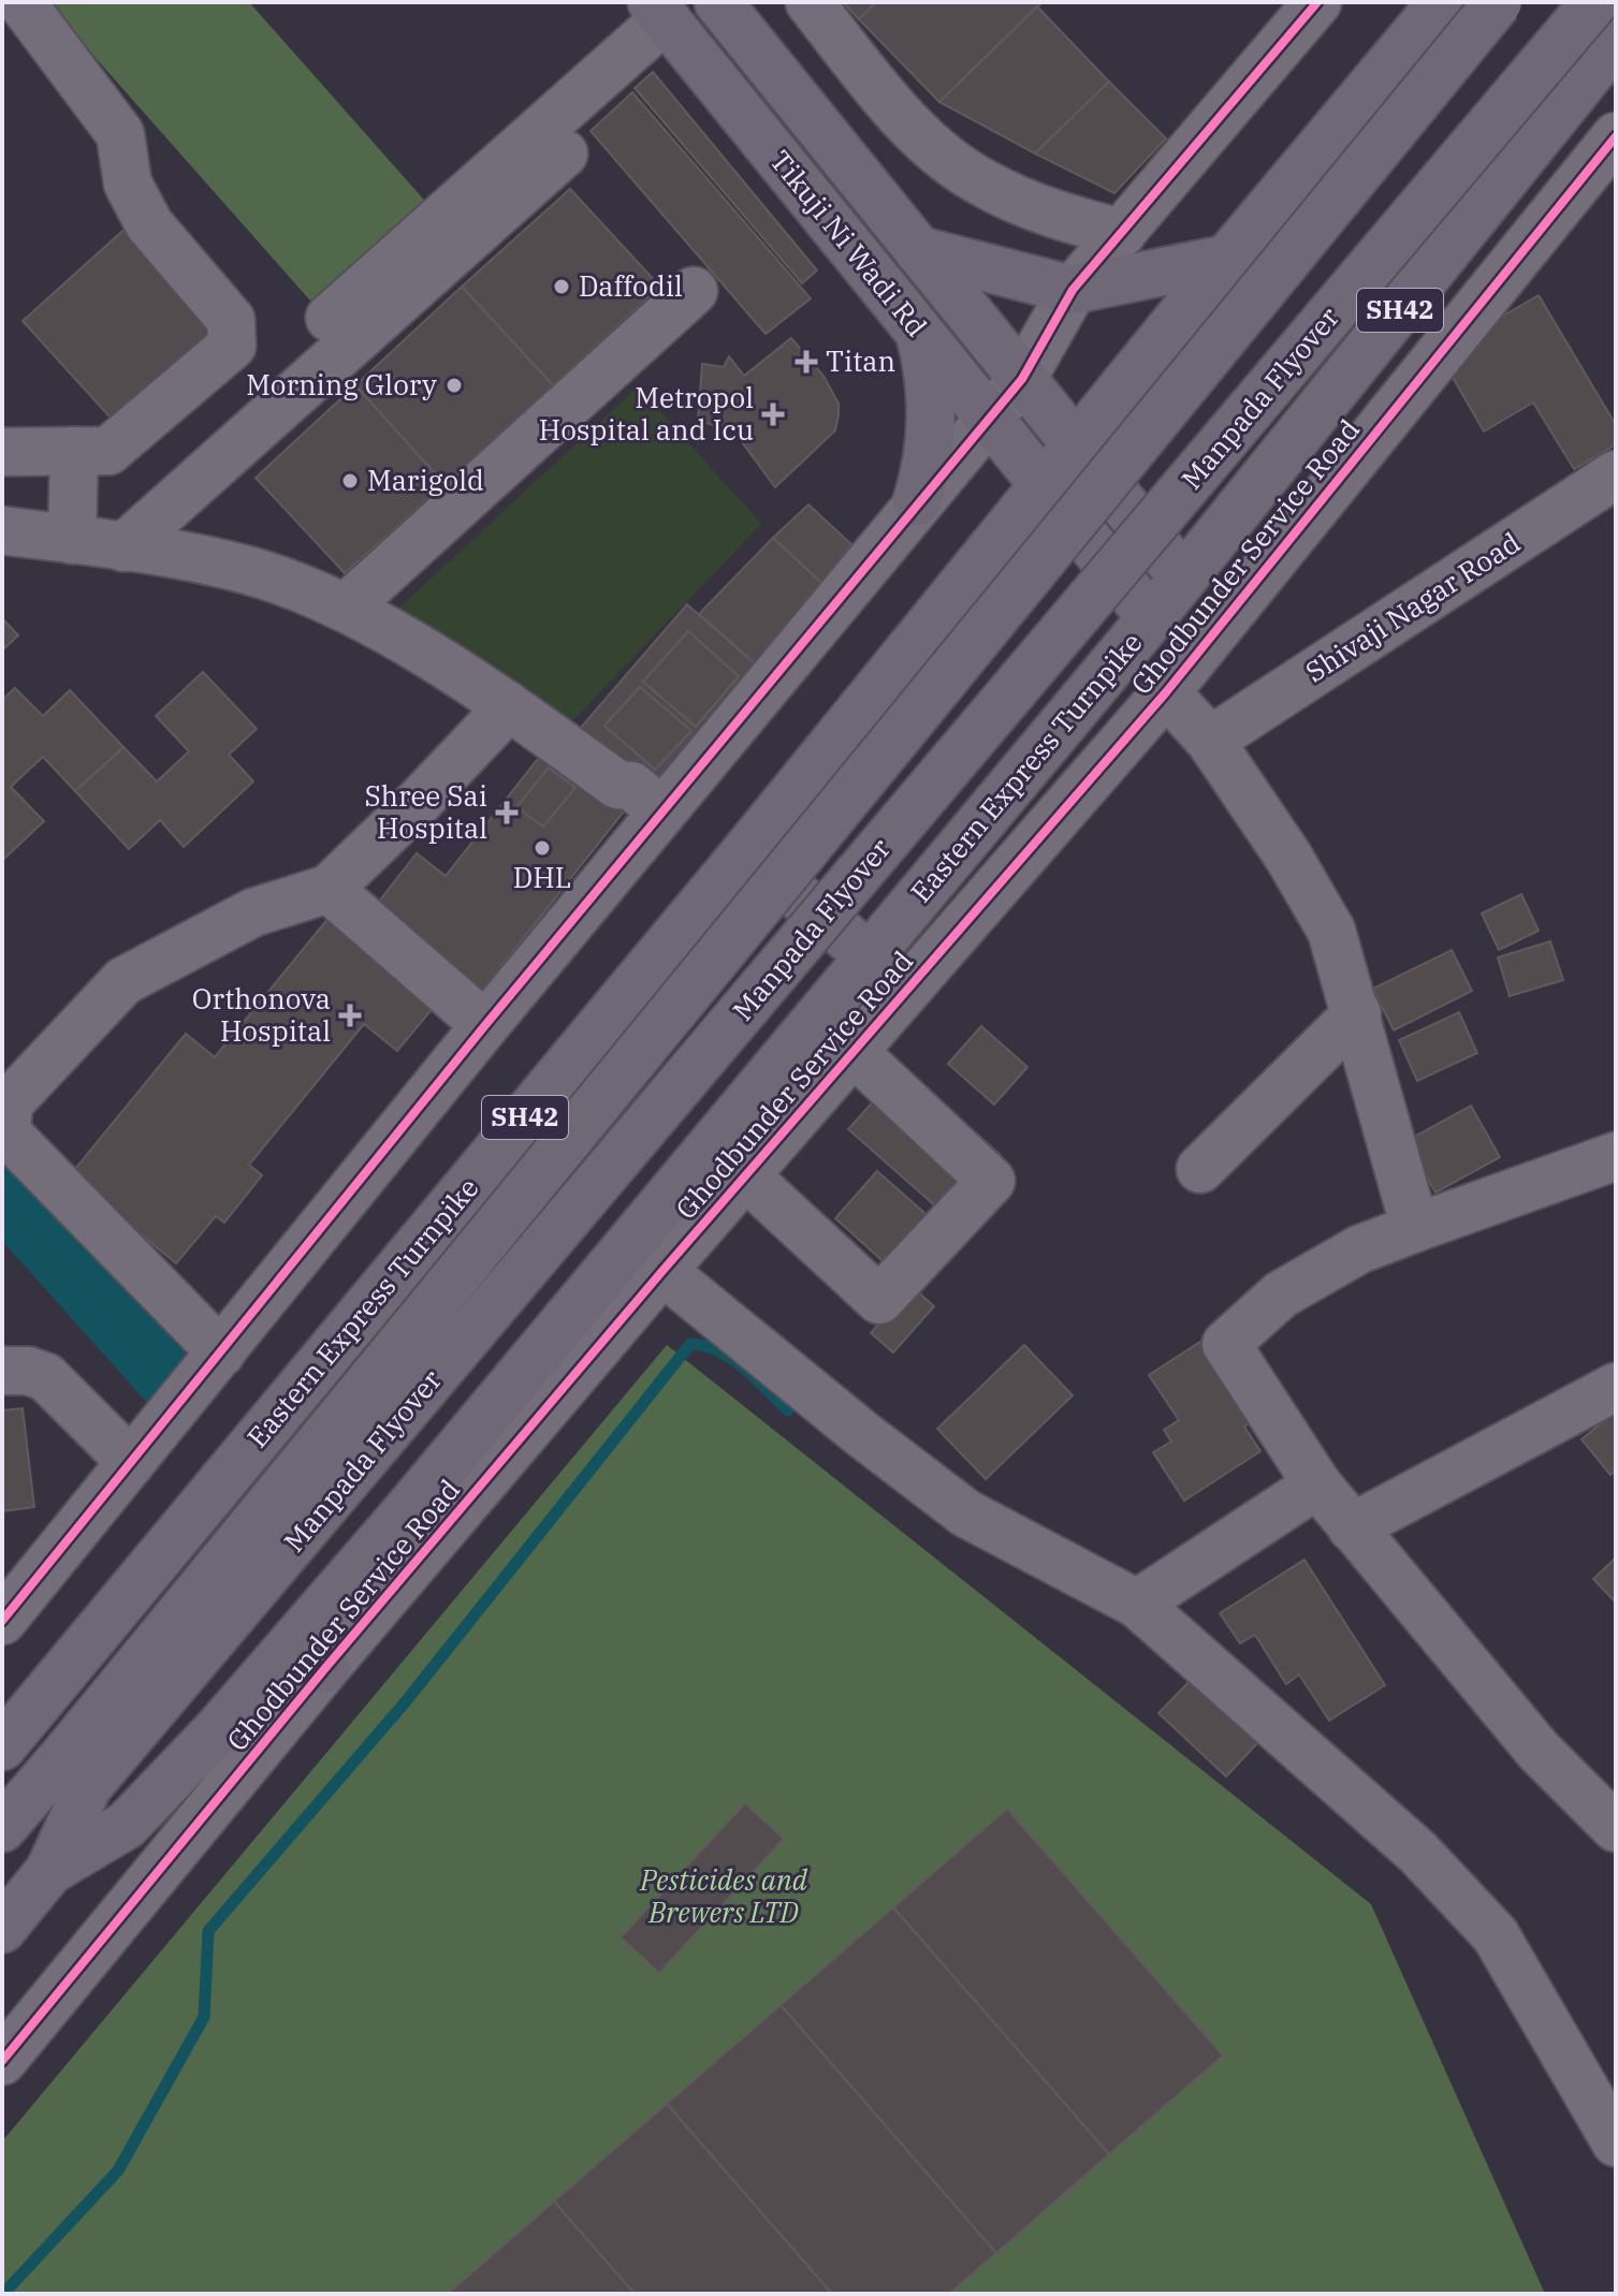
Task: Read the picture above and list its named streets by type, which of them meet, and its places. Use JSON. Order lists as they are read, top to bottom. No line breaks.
{"streets":{"main road":["Tikuji Ni Wadi Rd","SH42","Manpada Flyover","Eastern Express Turnpike"],"street":["Ghodbunder Service Road","Shivaji Nagar Road"]},"crossings":[["Tikuji Ni Wadi Rd","Eastern Express Turnpike"],["Manpada Flyover","Eastern Express Turnpike"],["Ghodbunder Service Road","Eastern Express Turnpike"]],"parks":["Pesticides and Brewers LTD"],"places":{"other":["Daffodil","Morning Glory","Marigold","DHL"],"health":["Titan","Metropol Hospital and Icu","Shree Sai Hospital","Orthonova Hospital"]}}
